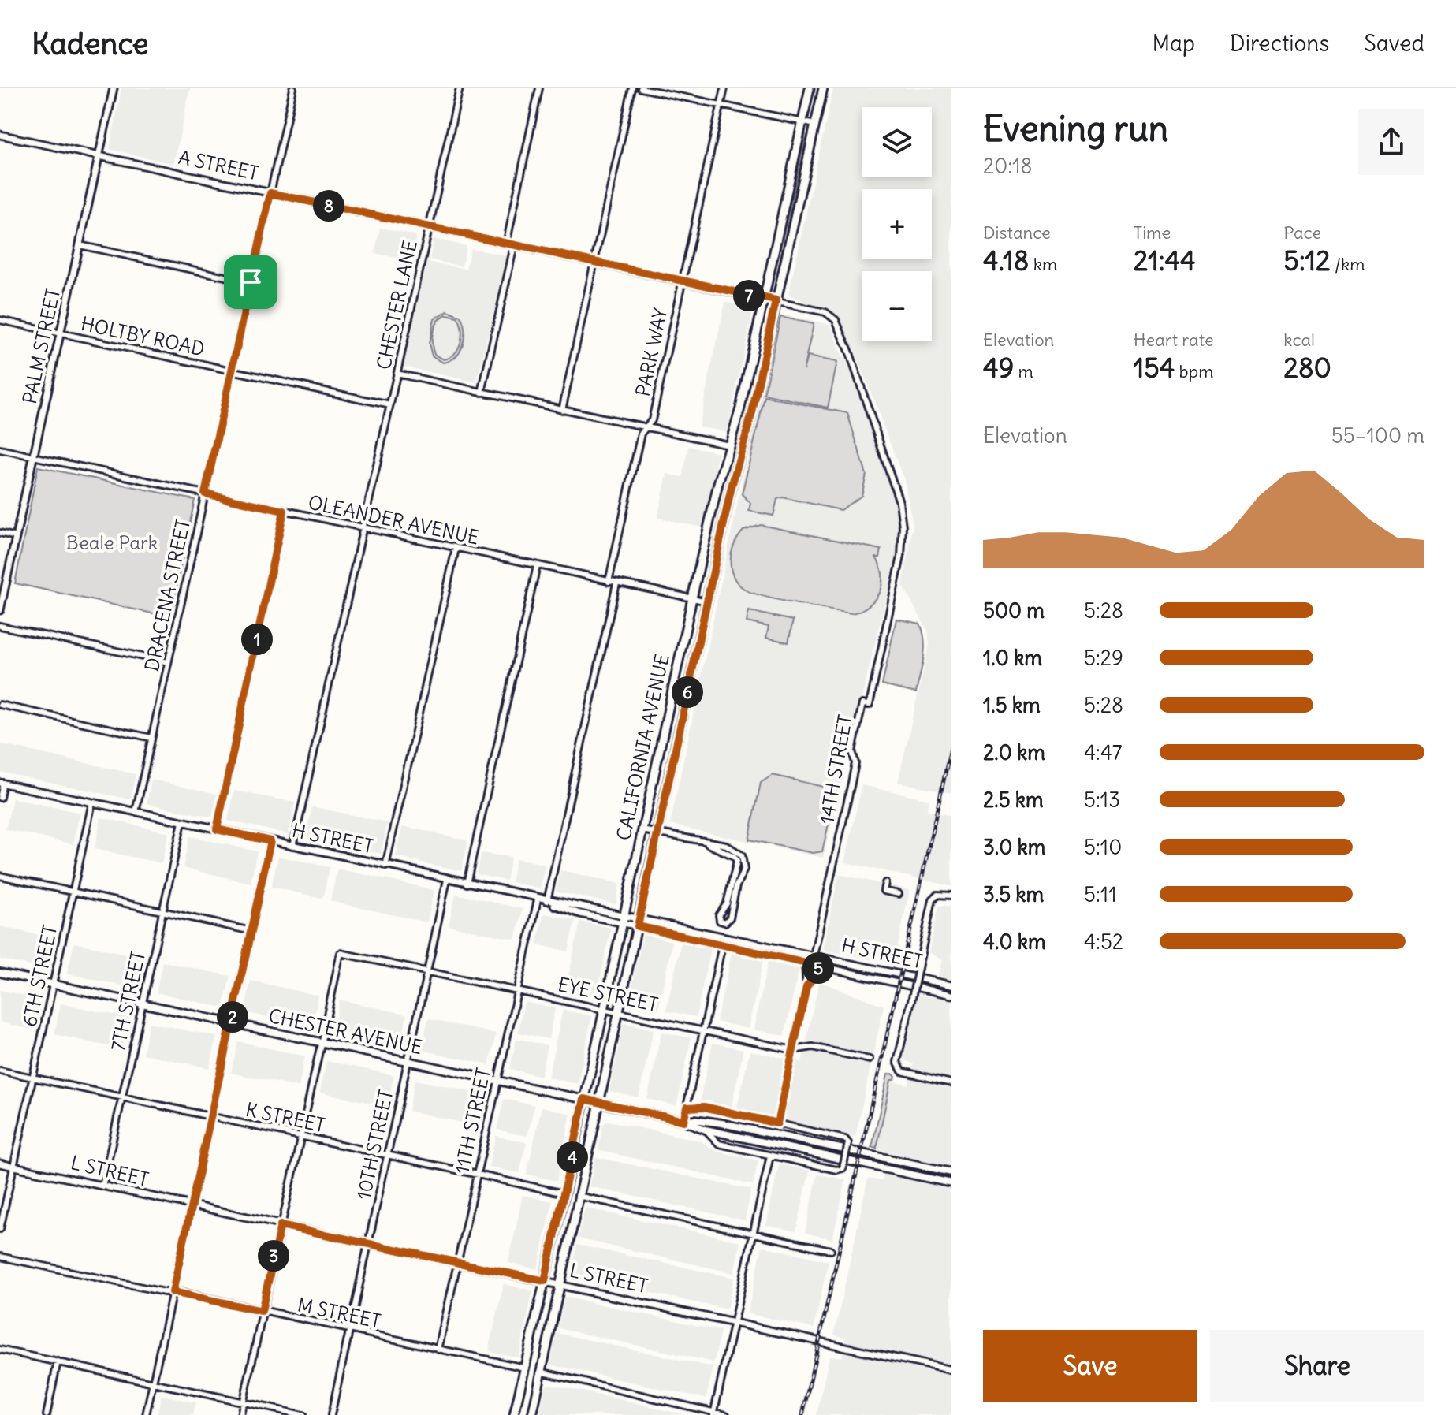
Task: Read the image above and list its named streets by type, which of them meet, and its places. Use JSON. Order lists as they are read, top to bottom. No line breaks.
{"streets":{"main road":["CALIFORNIA AVENUE","CHESTER AVENUE"],"street":["A STREET","CHESTER LANE","HOLTBY ROAD","PALM STREET","PARK WAY","OLEANDER AVENUE","DRACENA STREET","14TH STREET","H STREET","6TH STREET","EYE STREET","7TH STREET","K STREET","11TH STREET","10TH STREET","L STREET","M STREET"]},"crossings":[["A STREET","CHESTER LANE"],["A STREET","PALM STREET"],["A STREET","PARK WAY"],["A STREET","DRACENA STREET"],["A STREET","CALIFORNIA AVENUE"],["CHESTER LANE","HOLTBY ROAD"],["CHESTER LANE","OLEANDER AVENUE"],["CHESTER LANE","H STREET"],["HOLTBY ROAD","PALM STREET"],["HOLTBY ROAD","DRACENA STREET"],["PALM STREET","OLEANDER AVENUE"],["PARK WAY","OLEANDER AVENUE"],["OLEANDER AVENUE","DRACENA STREET"],["OLEANDER AVENUE","CALIFORNIA AVENUE"],["DRACENA STREET","H STREET"],["CALIFORNIA AVENUE","14TH STREET"],["CALIFORNIA AVENUE","H STREET"],["CALIFORNIA AVENUE","EYE STREET"],["CALIFORNIA AVENUE","CHESTER AVENUE"],["CALIFORNIA AVENUE","K STREET"],["CALIFORNIA AVENUE","L STREET"],["CALIFORNIA AVENUE","M STREET"],["14TH STREET","H STREET"],["H STREET","6TH STREET"],["H STREET","7TH STREET"],["H STREET","11TH STREET"],["H STREET","10TH STREET"],["6TH STREET","CHESTER AVENUE"],["6TH STREET","K STREET"],["6TH STREET","L STREET"],["EYE STREET","CHESTER AVENUE"],["EYE STREET","11TH STREET"],["EYE STREET","10TH STREET"],["7TH STREET","CHESTER AVENUE"],["7TH STREET","K STREET"],["7TH STREET","L STREET"],["CHESTER AVENUE","11TH STREET"],["CHESTER AVENUE","10TH STREET"],["K STREET","11TH STREET"],["K STREET","10TH STREET"],["11TH STREET","L STREET"],["11TH STREET","M STREET"],["10TH STREET","L STREET"],["10TH STREET","M STREET"]],"parks":["Beale Park"],"page":{"header":"Kadence","nav":["Map","Directions","Saved"],"heading":["Evening run","20:18"],"map_buttons":["+","−"],"pins":["8","7","1","6","5","2","4","3"],"stats":[["Distance","4.18 km"],["Time","21:44"],["Pace","5:12 /km"],["Elevation","49 m"],["Heart rate","154 bpm"],["kcal","280"]],"chart":["Elevation","55–100 m"],"list":[{"name":"500 m","note":"5:28"},{"name":"1.0 km","note":"5:29"},{"name":"1.5 km","note":"5:28"},{"name":"2.0 km","note":"4:47"},{"name":"2.5 km","note":"5:13"},{"name":"3.0 km","note":"5:10"},{"name":"3.5 km","note":"5:11"},{"name":"4.0 km","note":"4:52"}],"buttons":["Save","Share"]}}
